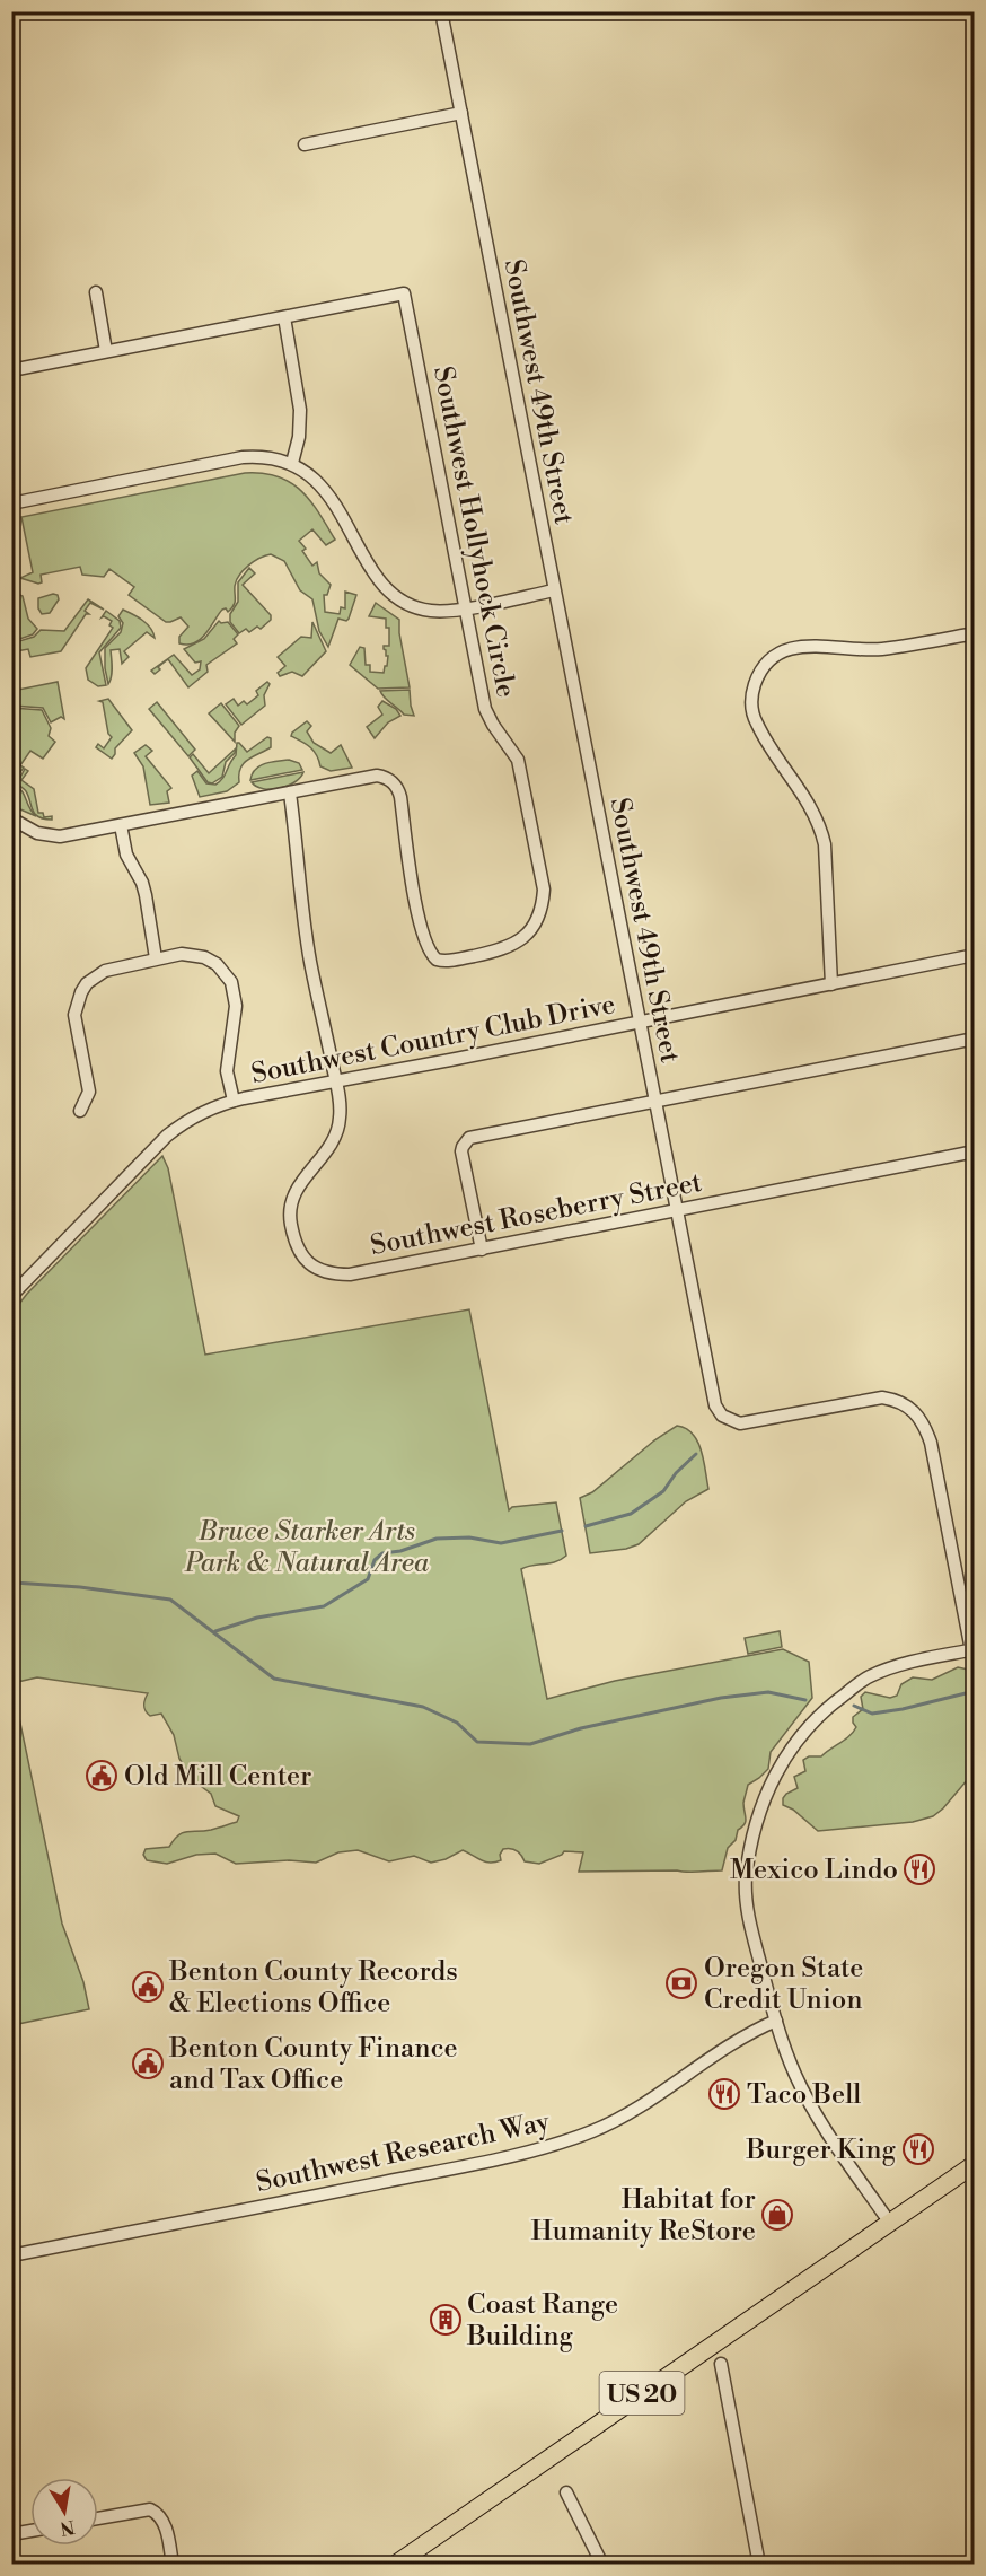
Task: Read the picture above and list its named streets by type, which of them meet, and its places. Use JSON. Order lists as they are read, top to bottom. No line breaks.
{"streets":{"highway":["US 20"],"street":["Southwest 49th Street","Southwest Hollyhock Circle","Southwest Country Club Drive","Southwest Roseberry Street","Southwest Research Way"]},"crossings":[["Southwest 49th Street","Southwest Country Club Drive"],["Southwest 49th Street","Southwest Roseberry Street"],["Southwest Hollyhock Circle","Southwest Roseberry Street"],["Southwest Country Club Drive","Southwest Roseberry Street"]],"parks":["Bruce Starker Arts Park & Natural Area"],"places":{"public building":["Old Mill Center","Benton County Records & Elections Office","Benton County Finance and Tax Office"],"restaurant":["Mexico Lindo","Taco Bell","Burger King"],"bank":["Oregon State Credit Union"],"shop":["Habitat for Humanity ReStore"],"building":["Coast Range Building"]},"north":"bottom"}
